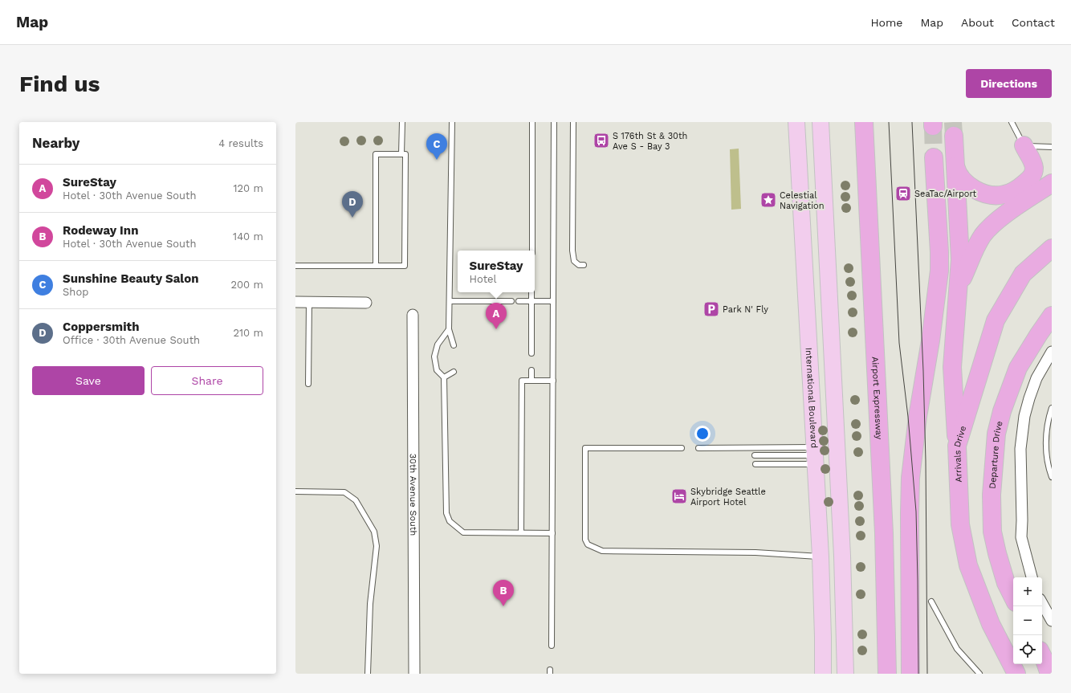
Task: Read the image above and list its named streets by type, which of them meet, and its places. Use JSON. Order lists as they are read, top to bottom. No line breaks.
{"streets":{"highway":["Airport Expressway","Arrivals Drive","Departure Drive"],"main road":["International Boulevard"],"street":["30th Avenue South"]},"places":{"bus stop":["S 176th St & 30th Ave S - Bay 3"],"station":["SeaTac/Airport"],"place":["Celestial Navigation"],"parking":["Park N' Fly"],"hotel":["Skybridge Seattle Airport Hotel"]},"page":{"header":"Map","nav":["Home","Map","About","Contact"],"buttons":["Directions",["Save","Share"]],"title":"Find us","heading":["Nearby","4 results"],"pins":["C","D","A","B"],"list":[{"mark":"A","name":"SureStay","note":"Hotel · 30th Avenue South","value":"120 m"},{"mark":"B","name":"Rodeway Inn","note":"Hotel · 30th Avenue South","value":"140 m"},{"mark":"C","name":"Sunshine Beauty Salon","note":"Shop","value":"200 m"},{"mark":"D","name":"Coppersmith","note":"Office · 30th Avenue South","value":"210 m"}],"popup":["SureStay","Hotel"],"map_buttons":["+","−"]}}
